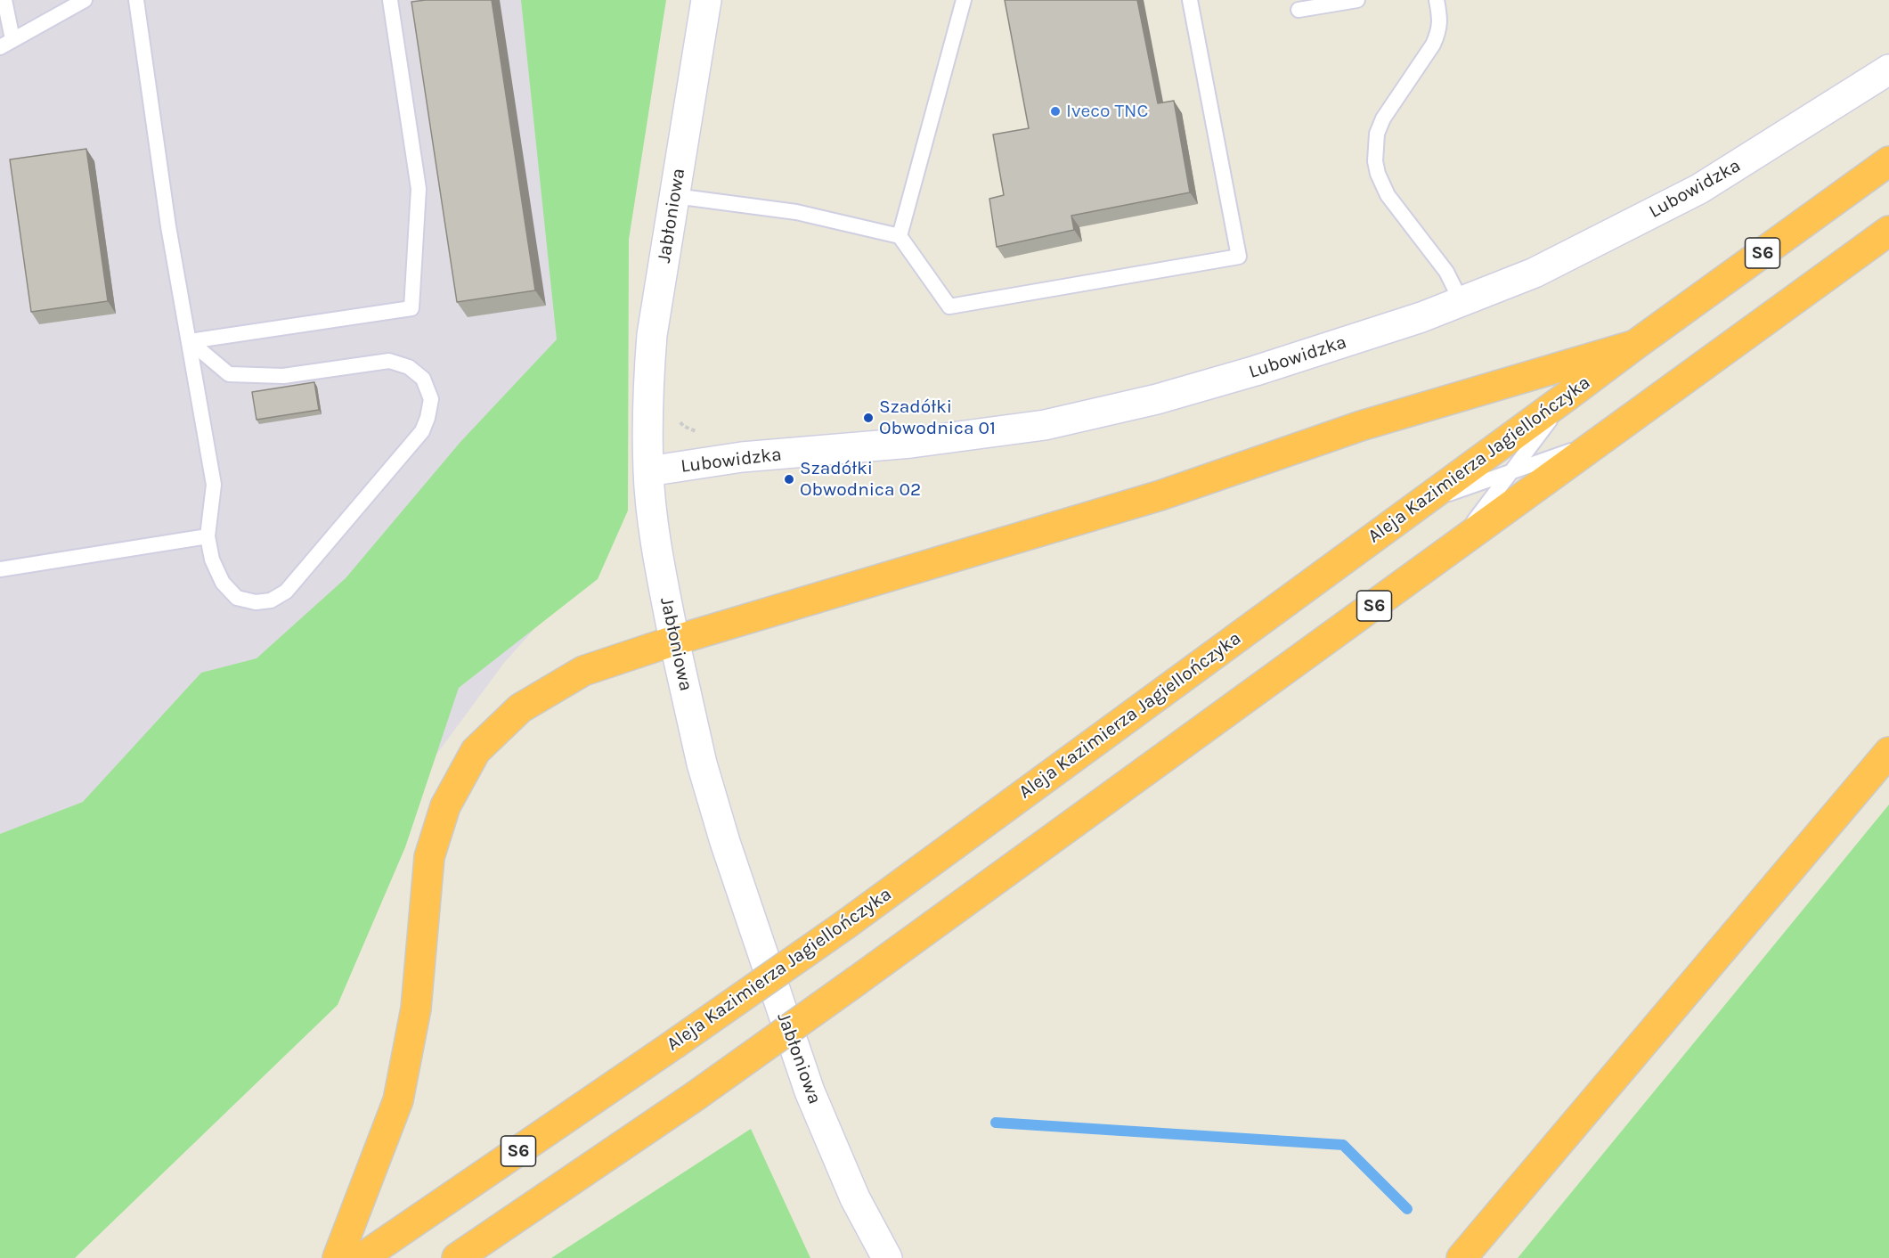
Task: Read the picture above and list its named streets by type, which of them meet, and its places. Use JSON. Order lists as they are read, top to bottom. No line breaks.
{"streets":{"highway":["S6","Aleja Kazimierza Jagiellończyka"],"street":["Lubowidzka","Jabłoniowa"]},"crossings":[["Lubowidzka","Jabłoniowa"]],"places":["Iveco TNC","Szadółki Obwodnica 01","Szadółki Obwodnica 02"]}
